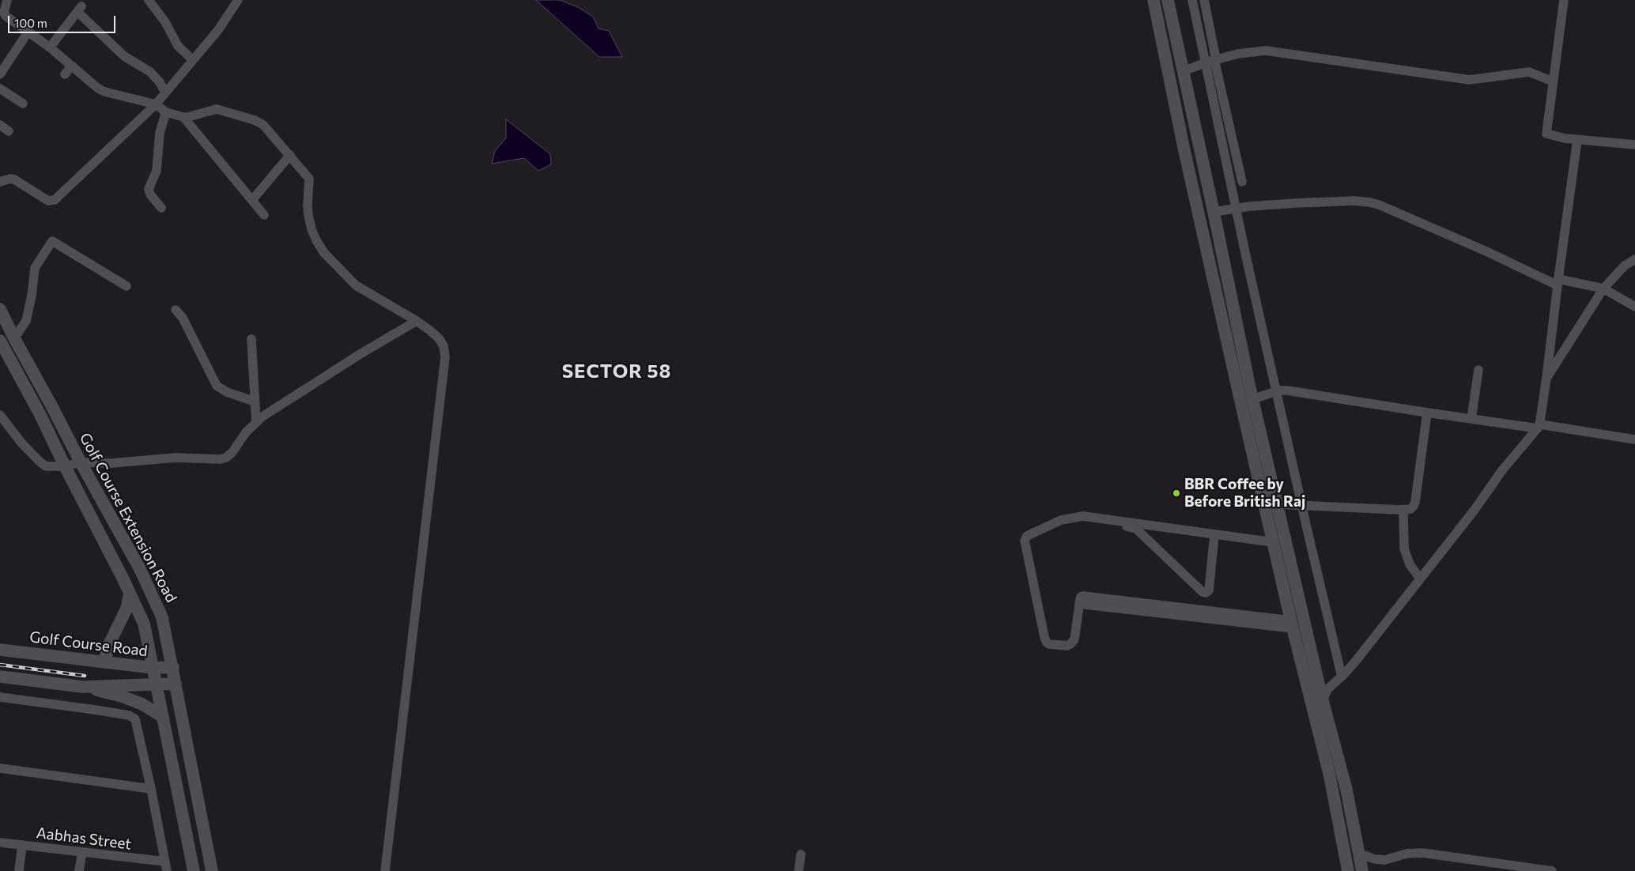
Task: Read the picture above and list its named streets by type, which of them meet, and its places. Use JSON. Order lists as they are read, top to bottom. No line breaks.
{"streets":{"street":["Golf Course Extension Road","Golf Course Road","Aabhas Street"]},"crossings":[["Golf Course Extension Road","Golf Course Road"]],"districts":["SECTOR 58"],"places":["BBR Coffee by Before British Raj"],"scale_bar":"100 m"}
